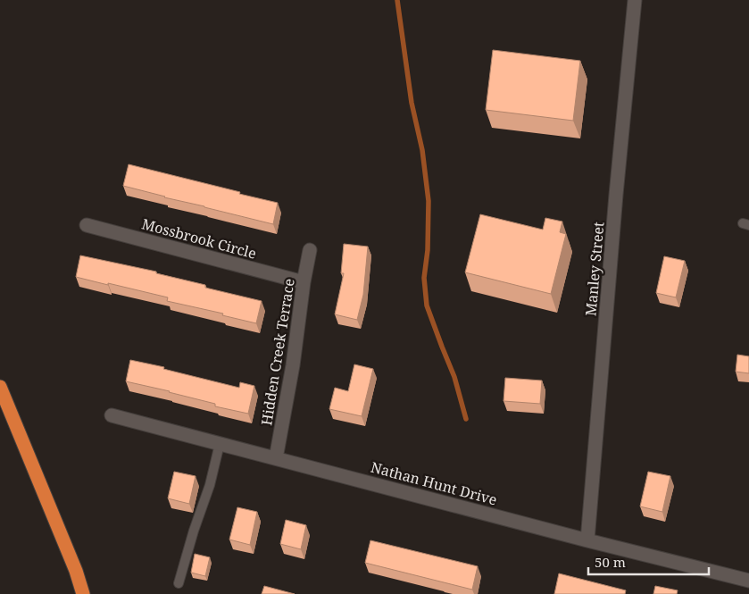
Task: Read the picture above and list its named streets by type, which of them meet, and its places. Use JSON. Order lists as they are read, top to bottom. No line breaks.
{"streets":{"street":["Mossbrook Circle","Manley Street","Hidden Creek Terrace","Nathan Hunt Drive"]},"crossings":[["Mossbrook Circle","Hidden Creek Terrace"],["Manley Street","Nathan Hunt Drive"],["Hidden Creek Terrace","Nathan Hunt Drive"]],"scale_bar":"50 m"}
